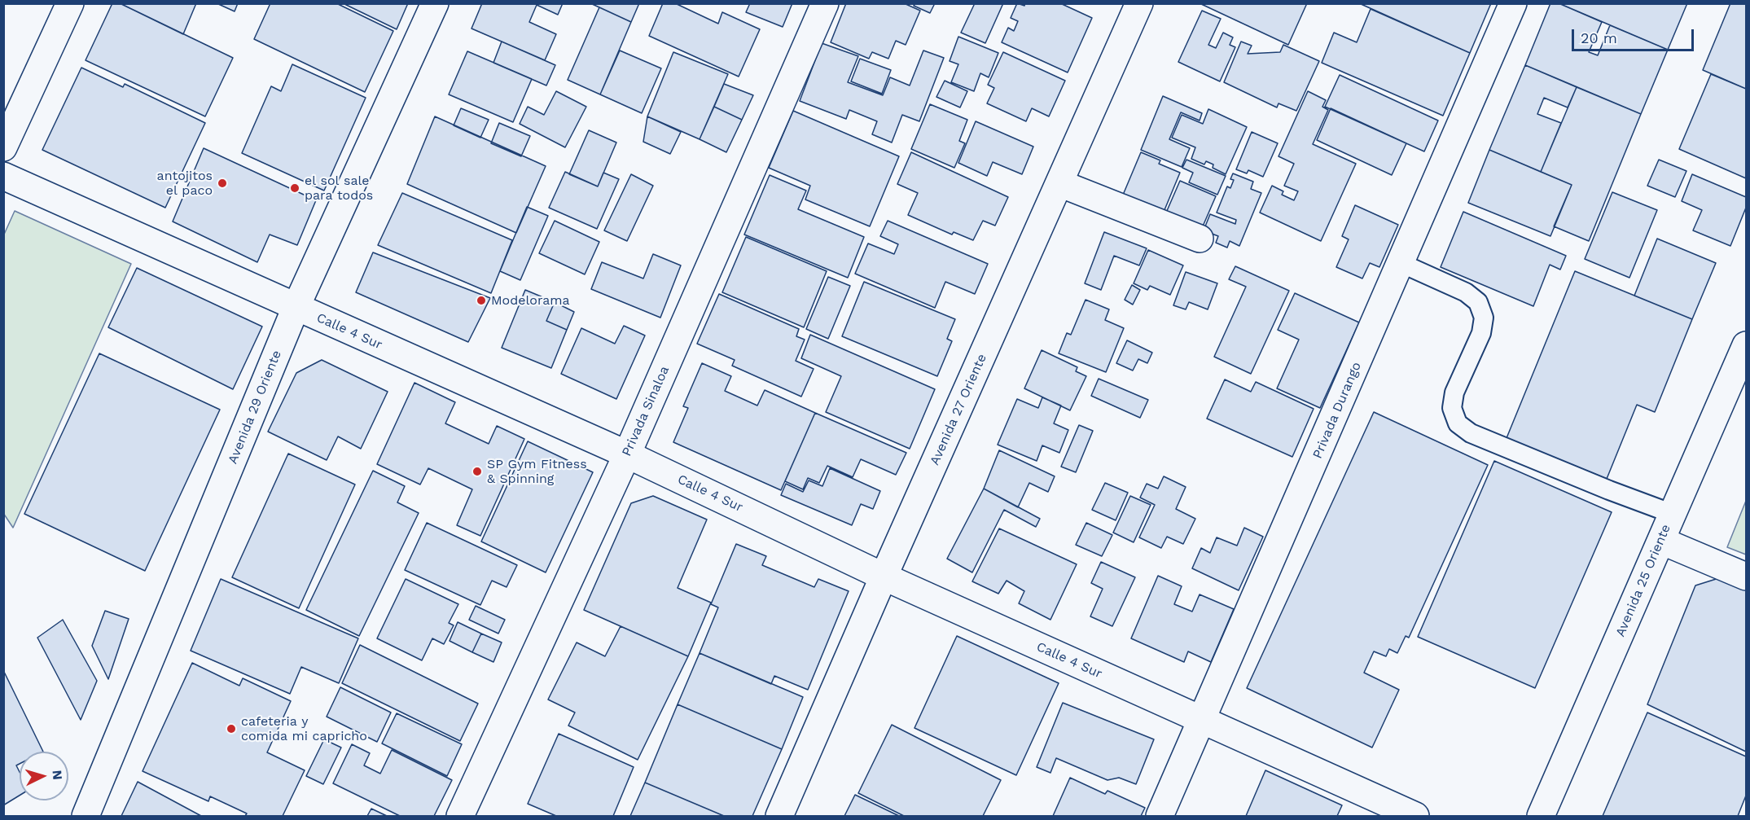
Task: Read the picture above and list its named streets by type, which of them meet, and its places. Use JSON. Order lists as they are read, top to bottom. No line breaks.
{"streets":{"street":["Calle 4 Sur","Avenida 29 Oriente","Avenida 27 Oriente","Privada Durango","Privada Sinaloa","Avenida 25 Oriente"]},"crossings":[["Calle 4 Sur","Avenida 29 Oriente"],["Calle 4 Sur","Avenida 27 Oriente"],["Calle 4 Sur","Privada Durango"],["Calle 4 Sur","Privada Sinaloa"]],"places":["antojitos el paco","el sol sale para todos","Modelorama","SP Gym Fitness & Spinning","cafeteria y comida mi capricho"],"scale_bar":"20 m","north":"right"}
